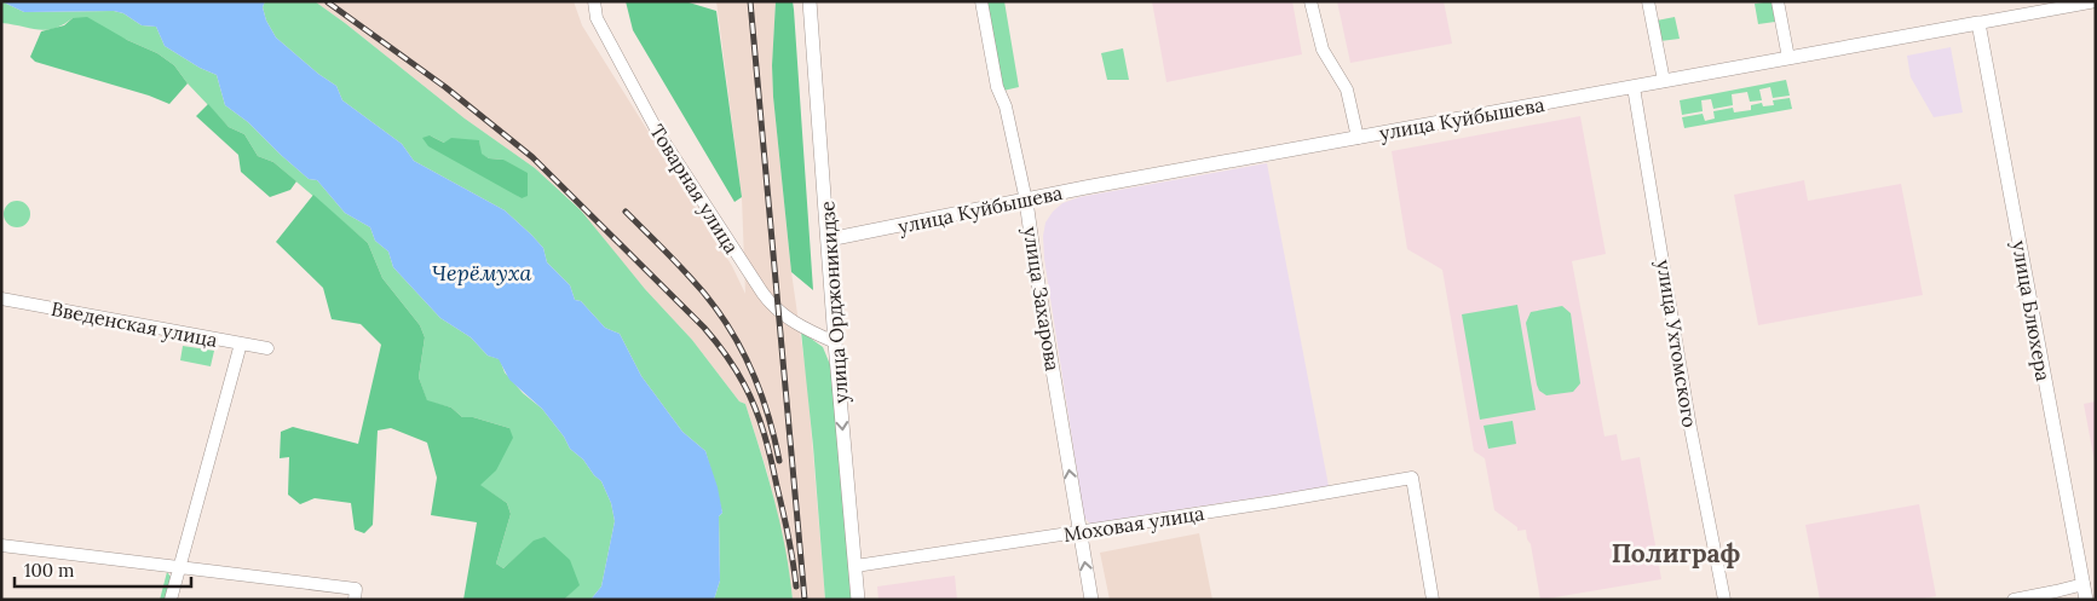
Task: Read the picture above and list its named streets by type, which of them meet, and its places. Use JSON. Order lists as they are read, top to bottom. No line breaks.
{"streets":{"street":["улица Куйбышева","Товарная улица","улица Захарова","улица Орджоникидзе","улица Блюхера","Введенская улица","улица Ухтомского","Моховая улица"]},"crossings":[["улица Куйбышева","улица Захарова"],["улица Куйбышева","улица Орджоникидзе"],["улица Куйбышева","улица Блюхера"],["улица Куйбышева","улица Ухтомского"],["Товарная улица","улица Орджоникидзе"],["улица Захарова","Моховая улица"],["улица Орджоникидзе","Моховая улица"]],"one_way":["улица Захарова","улица Орджоникидзе"],"districts":["Полиграф"],"water":["Черёмуха"],"scale_bar":"100 m"}
